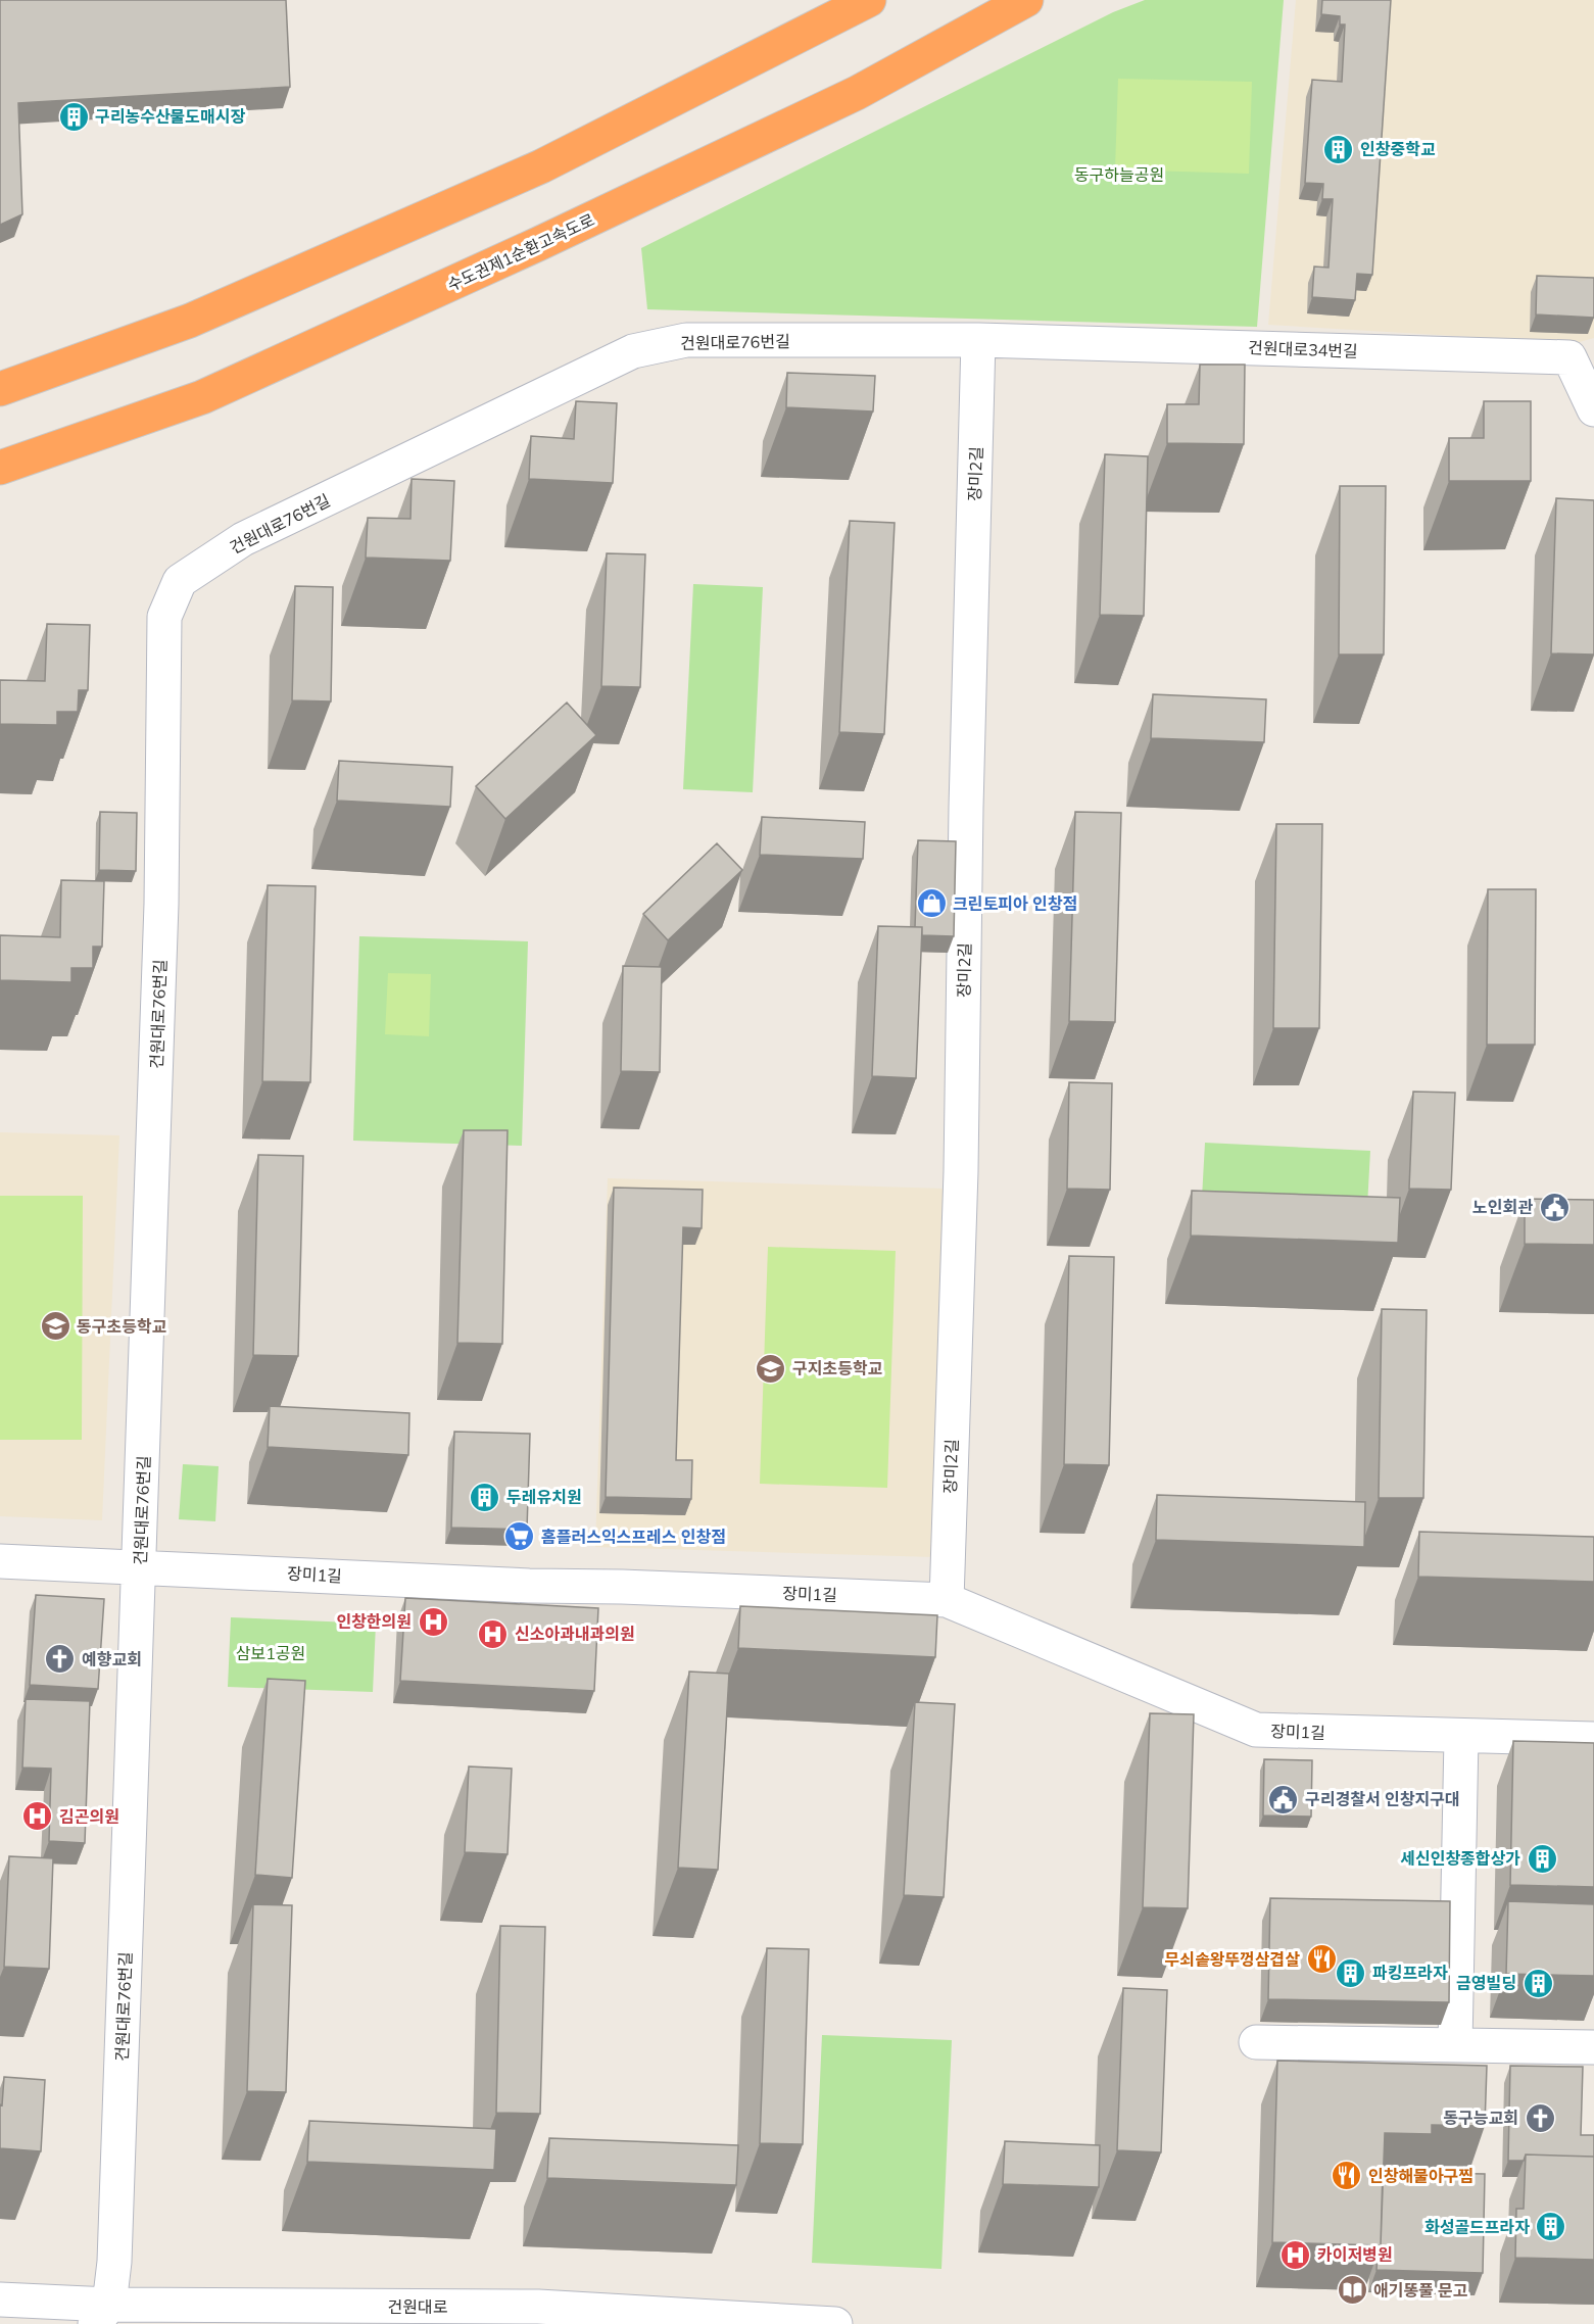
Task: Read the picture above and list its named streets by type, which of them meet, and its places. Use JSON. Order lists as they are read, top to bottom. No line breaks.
{"streets":{"highway":["수도권제1순환고속도로"],"street":["건원대로76번길","건원대로34번길","장미2길","장미1길","건원대로"]},"crossings":[["건원대로76번길","건원대로34번길"],["건원대로76번길","장미2길"],["건원대로76번길","장미1길"],["건원대로76번길","건원대로"],["건원대로34번길","장미2길"],["장미2길","장미1길"]],"parks":["동구하늘공원","삼보1공원"],"places":{"building":["구리농수산물도매시장","인창중학교","두레유치원","세신인창종합상가","파킹프라자","금영빌딩","화성골드프라자"],"shop":["크린토피아 인창점"],"public building":["노인회관","구리경찰서 인창지구대"],"school or university":["동구초등학교","구지초등학교"],"supermarket":["홈플러스익스프레스 인창점"],"hospital":["인창한의원","신소아과내과의원","김곤의원","카이저병원"],"church":["예향교회","동구능교회"],"restaurant":["무쇠솥왕뚜껑삼겹살","인창해물아구찜"],"library":["애기똥풀 문고"]}}
